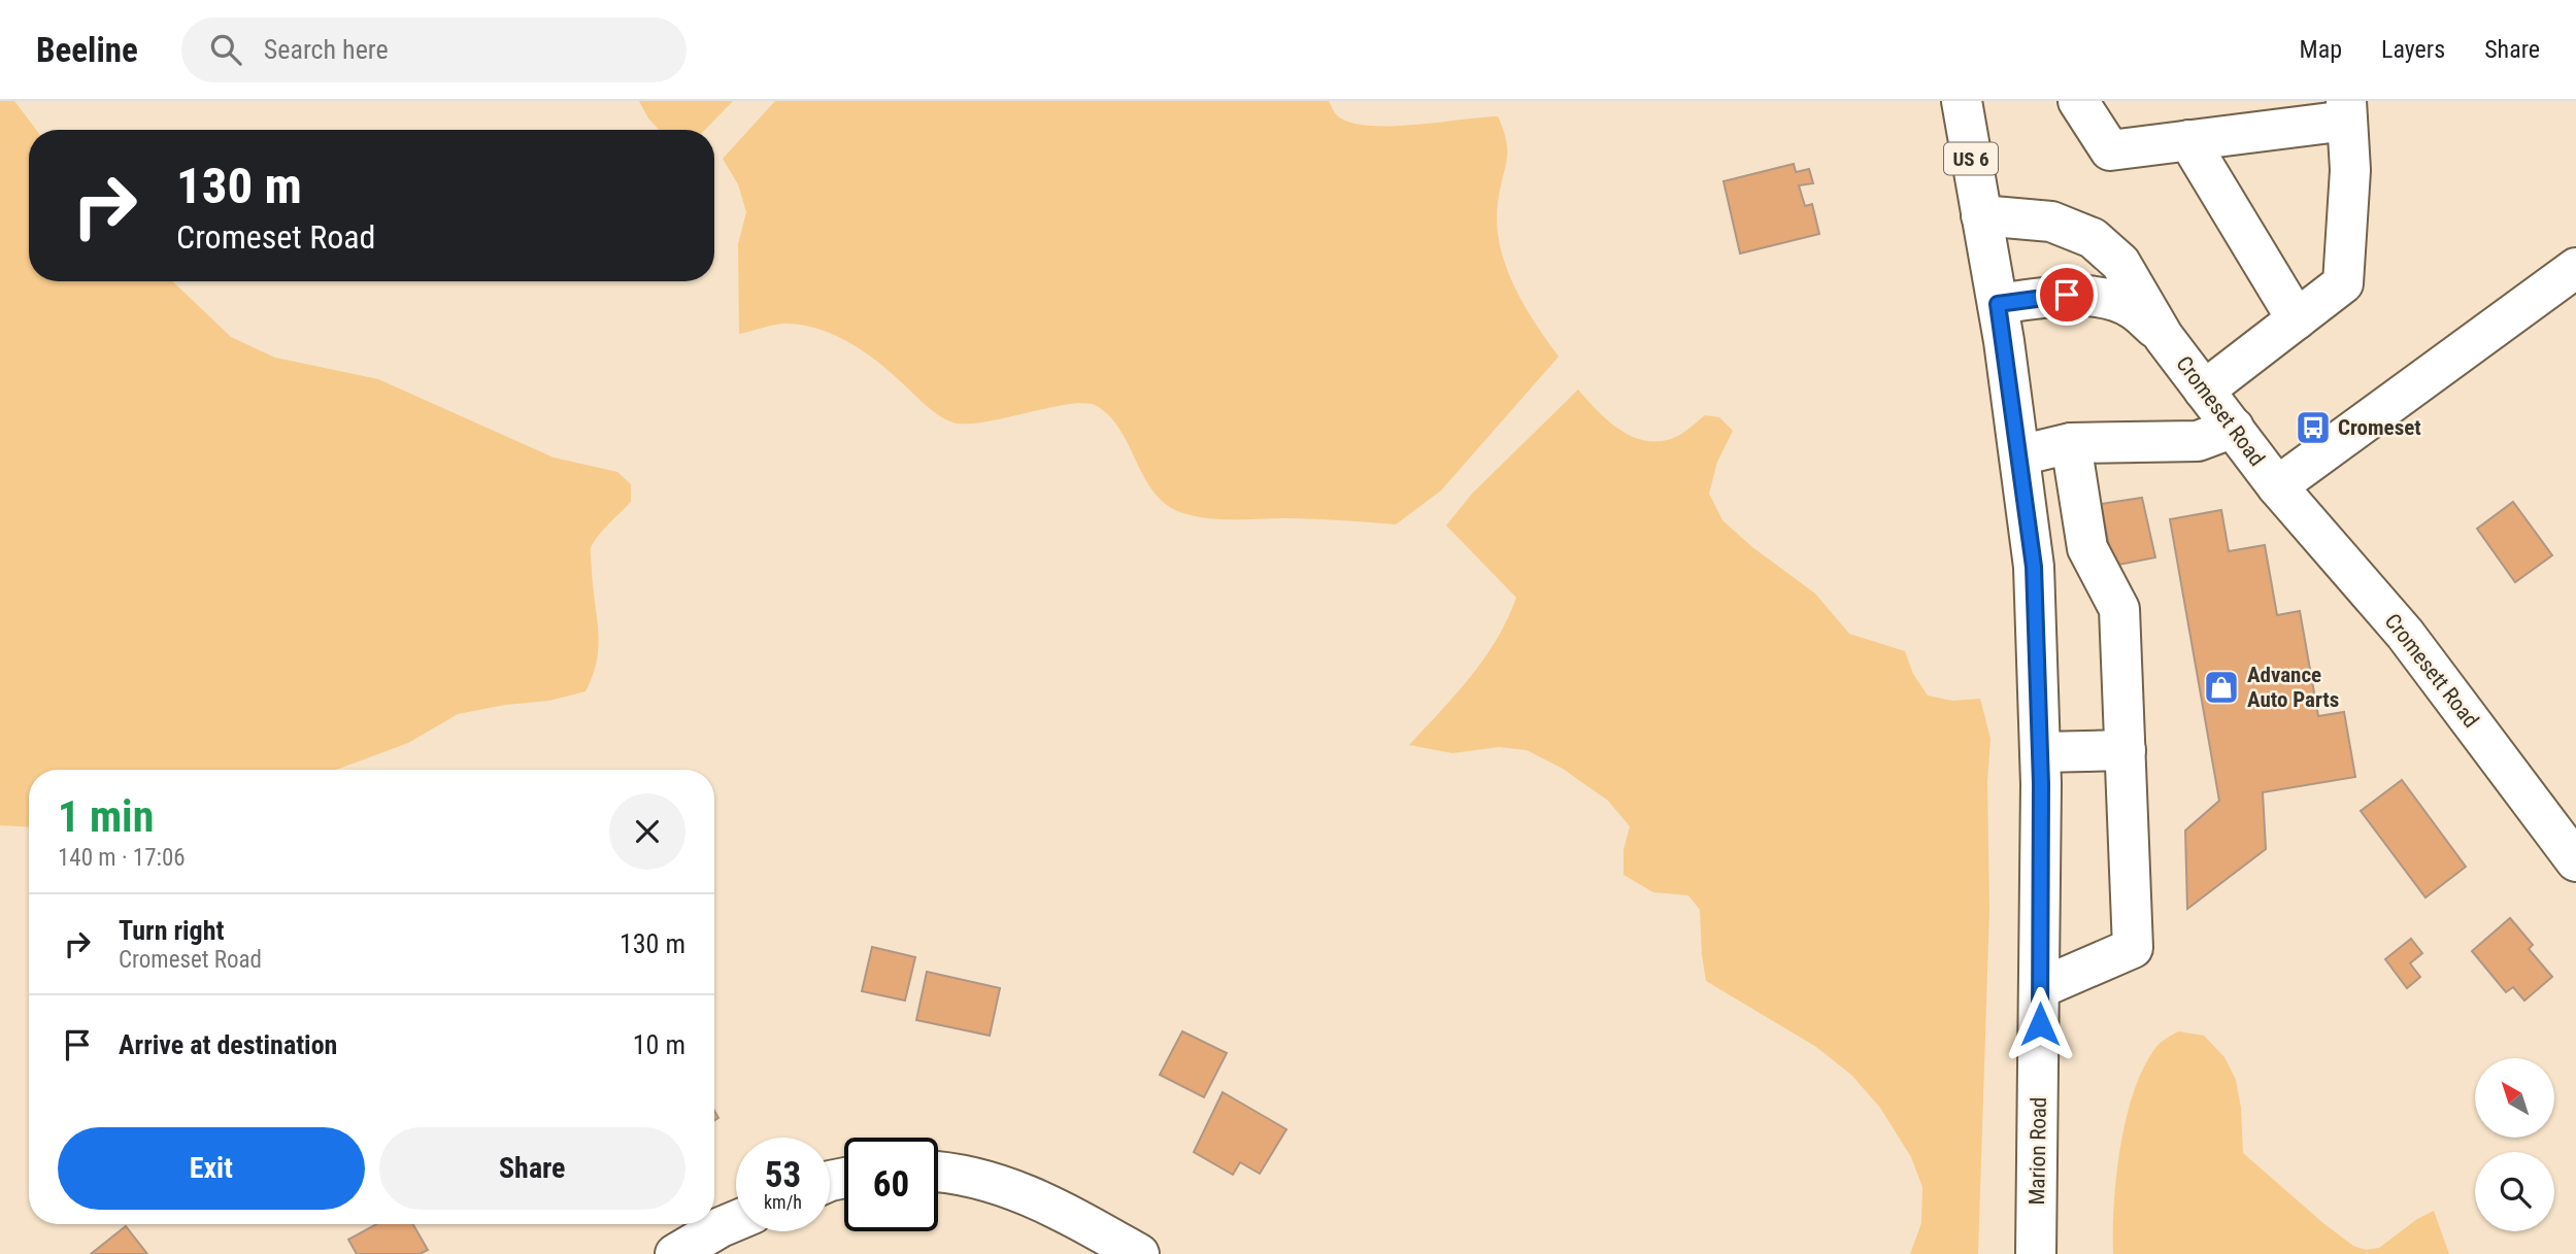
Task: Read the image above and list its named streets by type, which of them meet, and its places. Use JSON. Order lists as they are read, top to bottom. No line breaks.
{"streets":{"street":["US 6","Cromeset Road","Cromesett Road","Marion Road"]},"crossings":[["Cromeset Road","Cromesett Road"],["Cromeset Road","Marion Road"]],"places":{"bus stop":["Cromeset"],"shop":["Advance Auto Parts"]},"north":"top left","page":{"header":"Beeline","search":"Search here","nav":["Map","Layers","Share"],"turn":["130 m","Cromeset Road"],"heading":["1 min","140 m · 17:06"],"list":[{"name":"Turn right","note":"Cromeset Road","value":"130 m"},{"name":"Arrive at destination","value":"10 m"}],"buttons":["Exit","Share"],"speed":"53 km/h","limit":"60"}}
